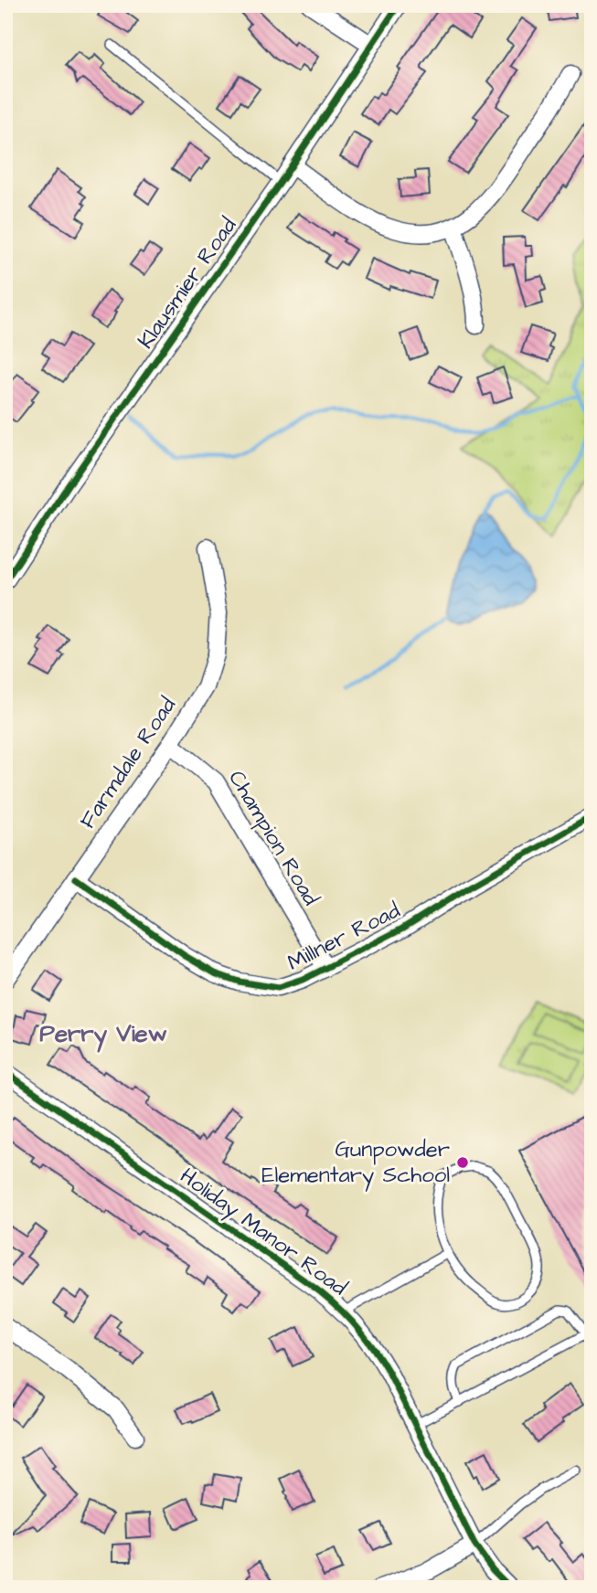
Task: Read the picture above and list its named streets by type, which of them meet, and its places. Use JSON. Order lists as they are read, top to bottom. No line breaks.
{"streets":{"street":["Klausmier Road","Farmdale Road","Champion Road","Millner Road","Holiday Manor Road"]},"crossings":[["Farmdale Road","Champion Road"],["Farmdale Road","Millner Road"],["Champion Road","Millner Road"]],"districts":["Perry View"],"places":["Gunpowder Elementary School"]}
